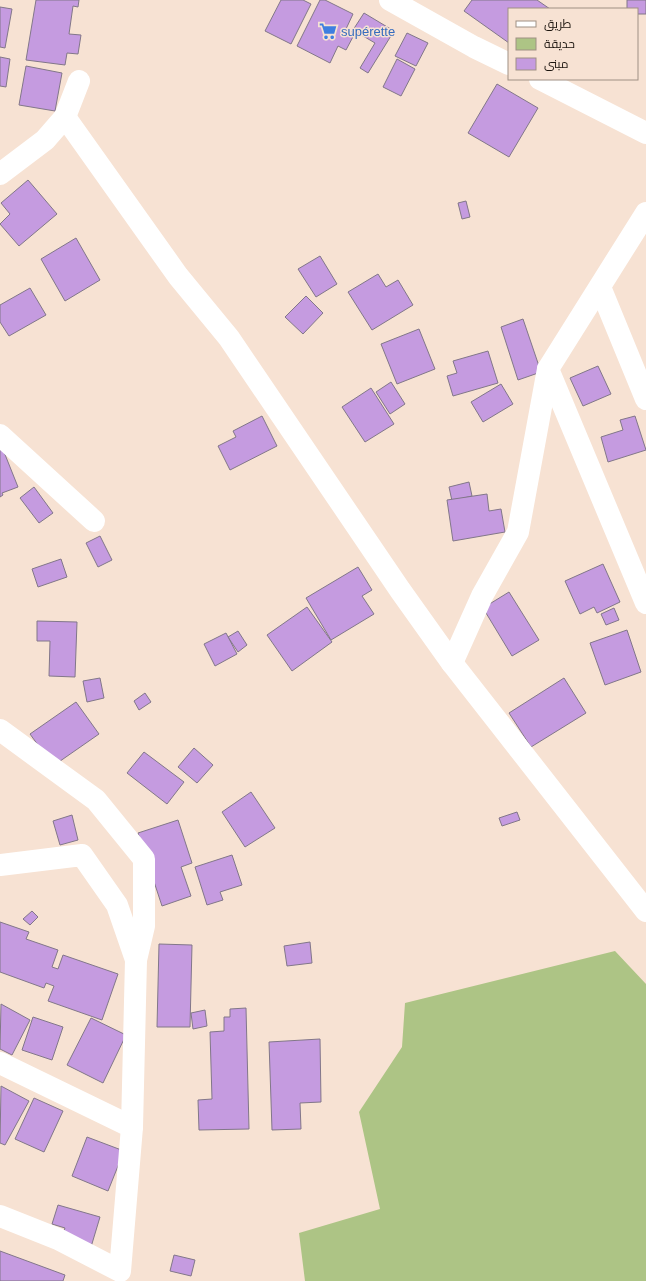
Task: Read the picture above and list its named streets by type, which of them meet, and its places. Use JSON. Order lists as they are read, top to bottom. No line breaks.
{"places":{"supermarket":["supérette"]},"legend":["طريق","حديقة","مبنى"]}
